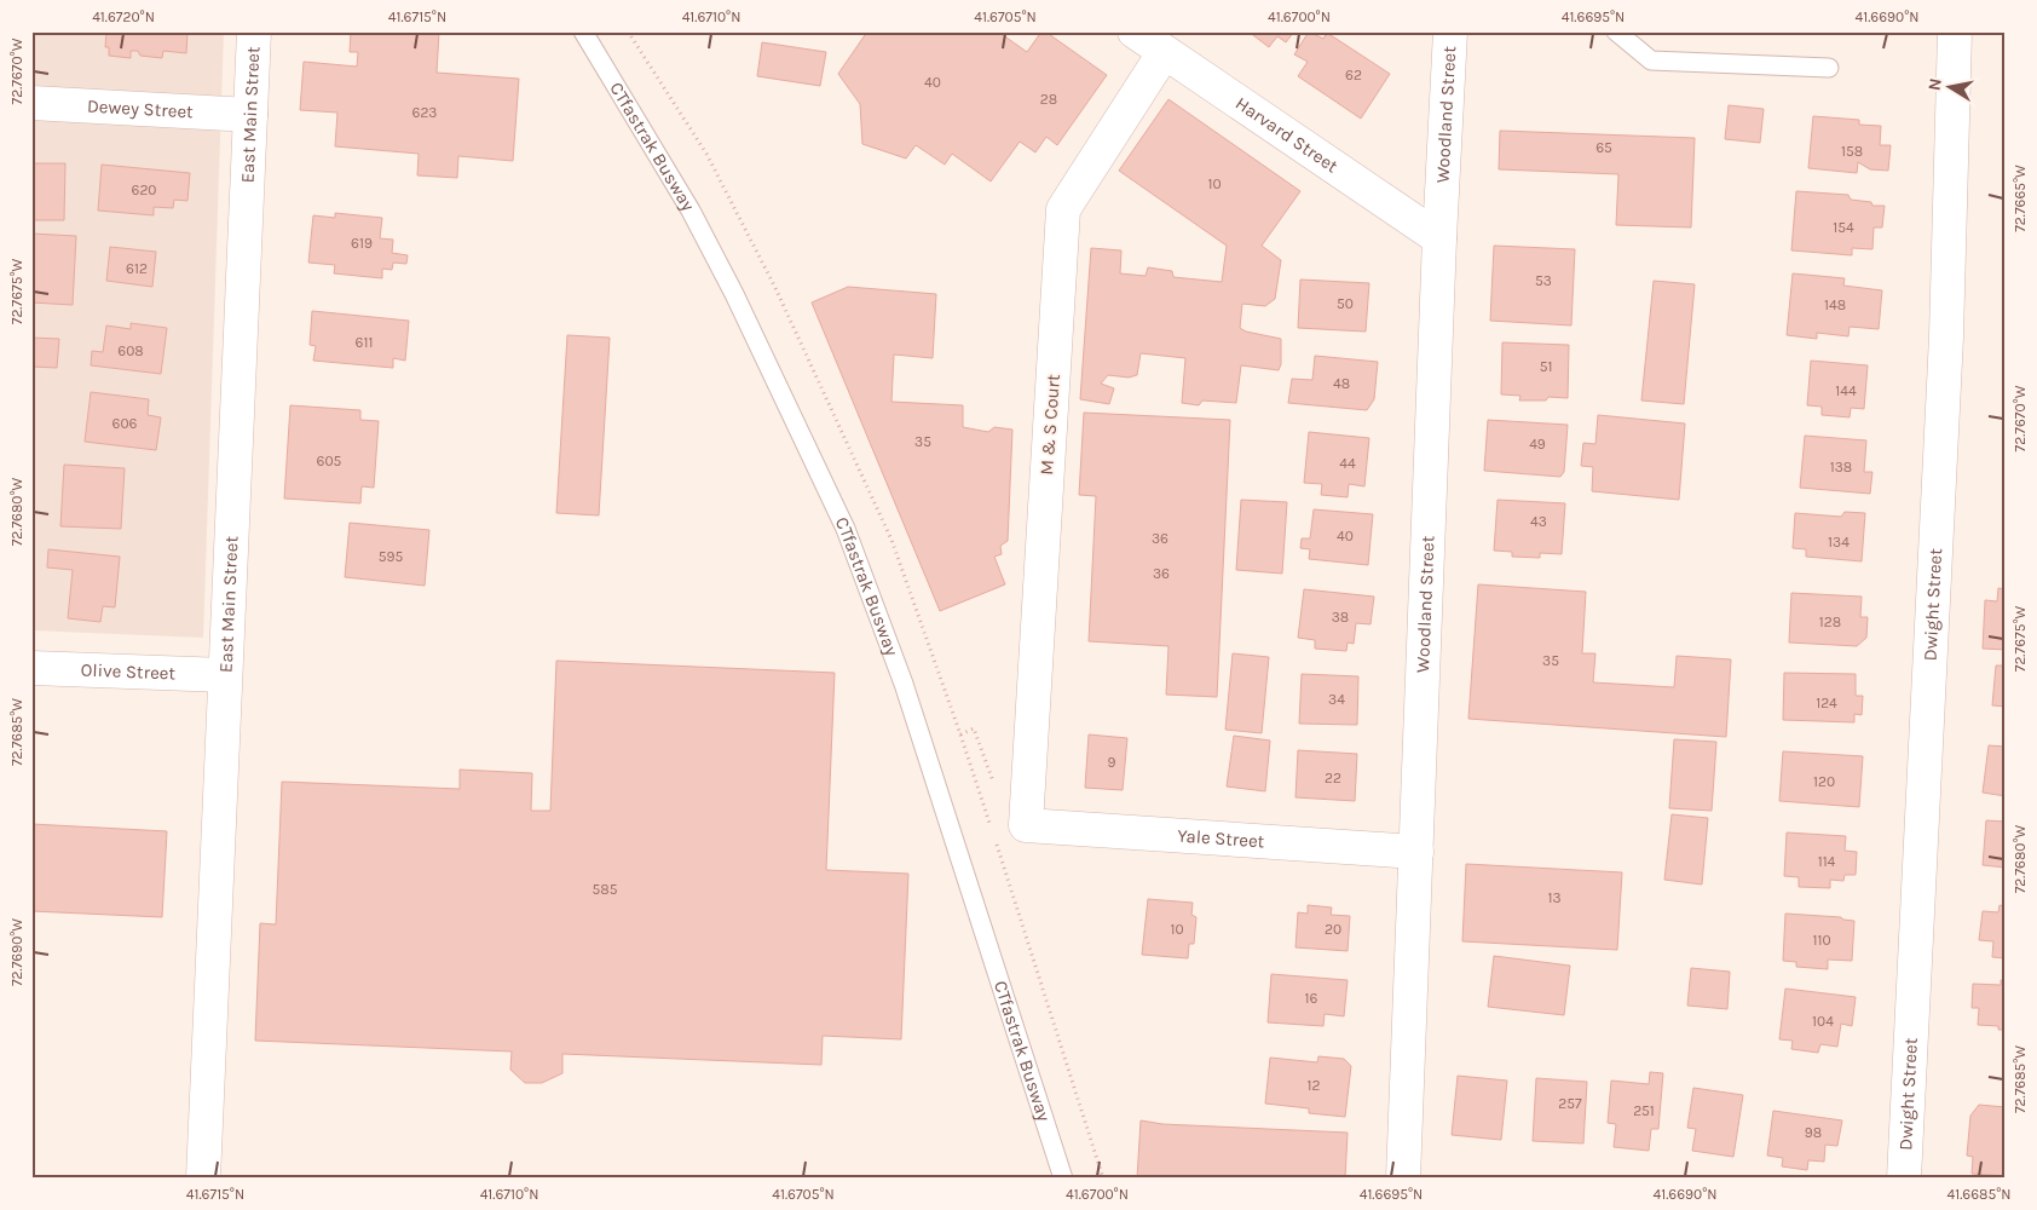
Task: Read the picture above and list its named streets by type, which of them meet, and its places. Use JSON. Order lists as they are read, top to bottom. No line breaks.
{"streets":{"street":["Dewey Street","East Main Street","Woodland Street","Harvard Street","M & S Court","Dwight Street","Olive Street","Yale Street"],"lane":["CTfastrak Busway"]},"crossings":[["Dewey Street","East Main Street"],["East Main Street","Olive Street"],["Woodland Street","Harvard Street"],["Woodland Street","Yale Street"],["Harvard Street","M & S Court"],["M & S Court","Yale Street"]],"house_numbers":["62","40","28","623","65","158","10","620","154","619","612","53","50","148","611","608","51","48","144","606","35","49","605","44","138","43","40","36","134","595","36","38","128","35","34","124","9","22","120","114","585","13","10","20","110","16","104","12","257","251","98"],"north":"left","coordinates":["41.6720°N","41.6715°N","41.6710°N","41.6705°N","41.6700°N","41.6695°N","41.6690°N","72.7670°W","72.7665°W","72.7675°W","72.7680°W","72.7685°W","72.7690°W","41.6685°N"]}
